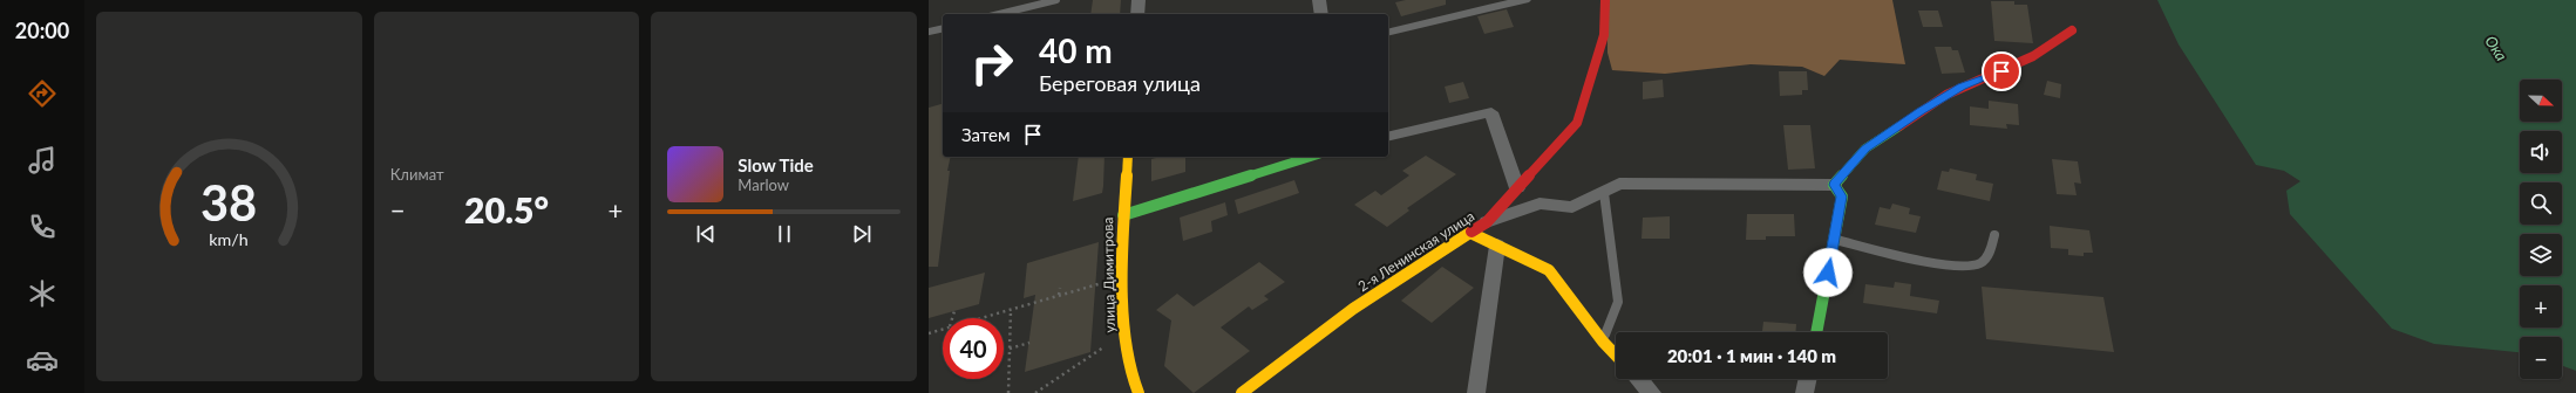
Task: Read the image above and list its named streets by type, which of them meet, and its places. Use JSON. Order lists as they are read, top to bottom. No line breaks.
{"streets":{"street":["2-я Ленинская улица","улица Димитрова"]},"water":["Ока"],"north":"right","page":{"tabs":"20:00","tile":"Климат","turn":["40 m","Береговая улица"],"map_buttons":["+","−"],"then":"Затем","song":["Slow Tide","Marlow"],"heat":["−","20.5°","+"],"limit":"40","trip":"20:01 · 1 мин · 140 m","gauge":["38","km/h"]}}
